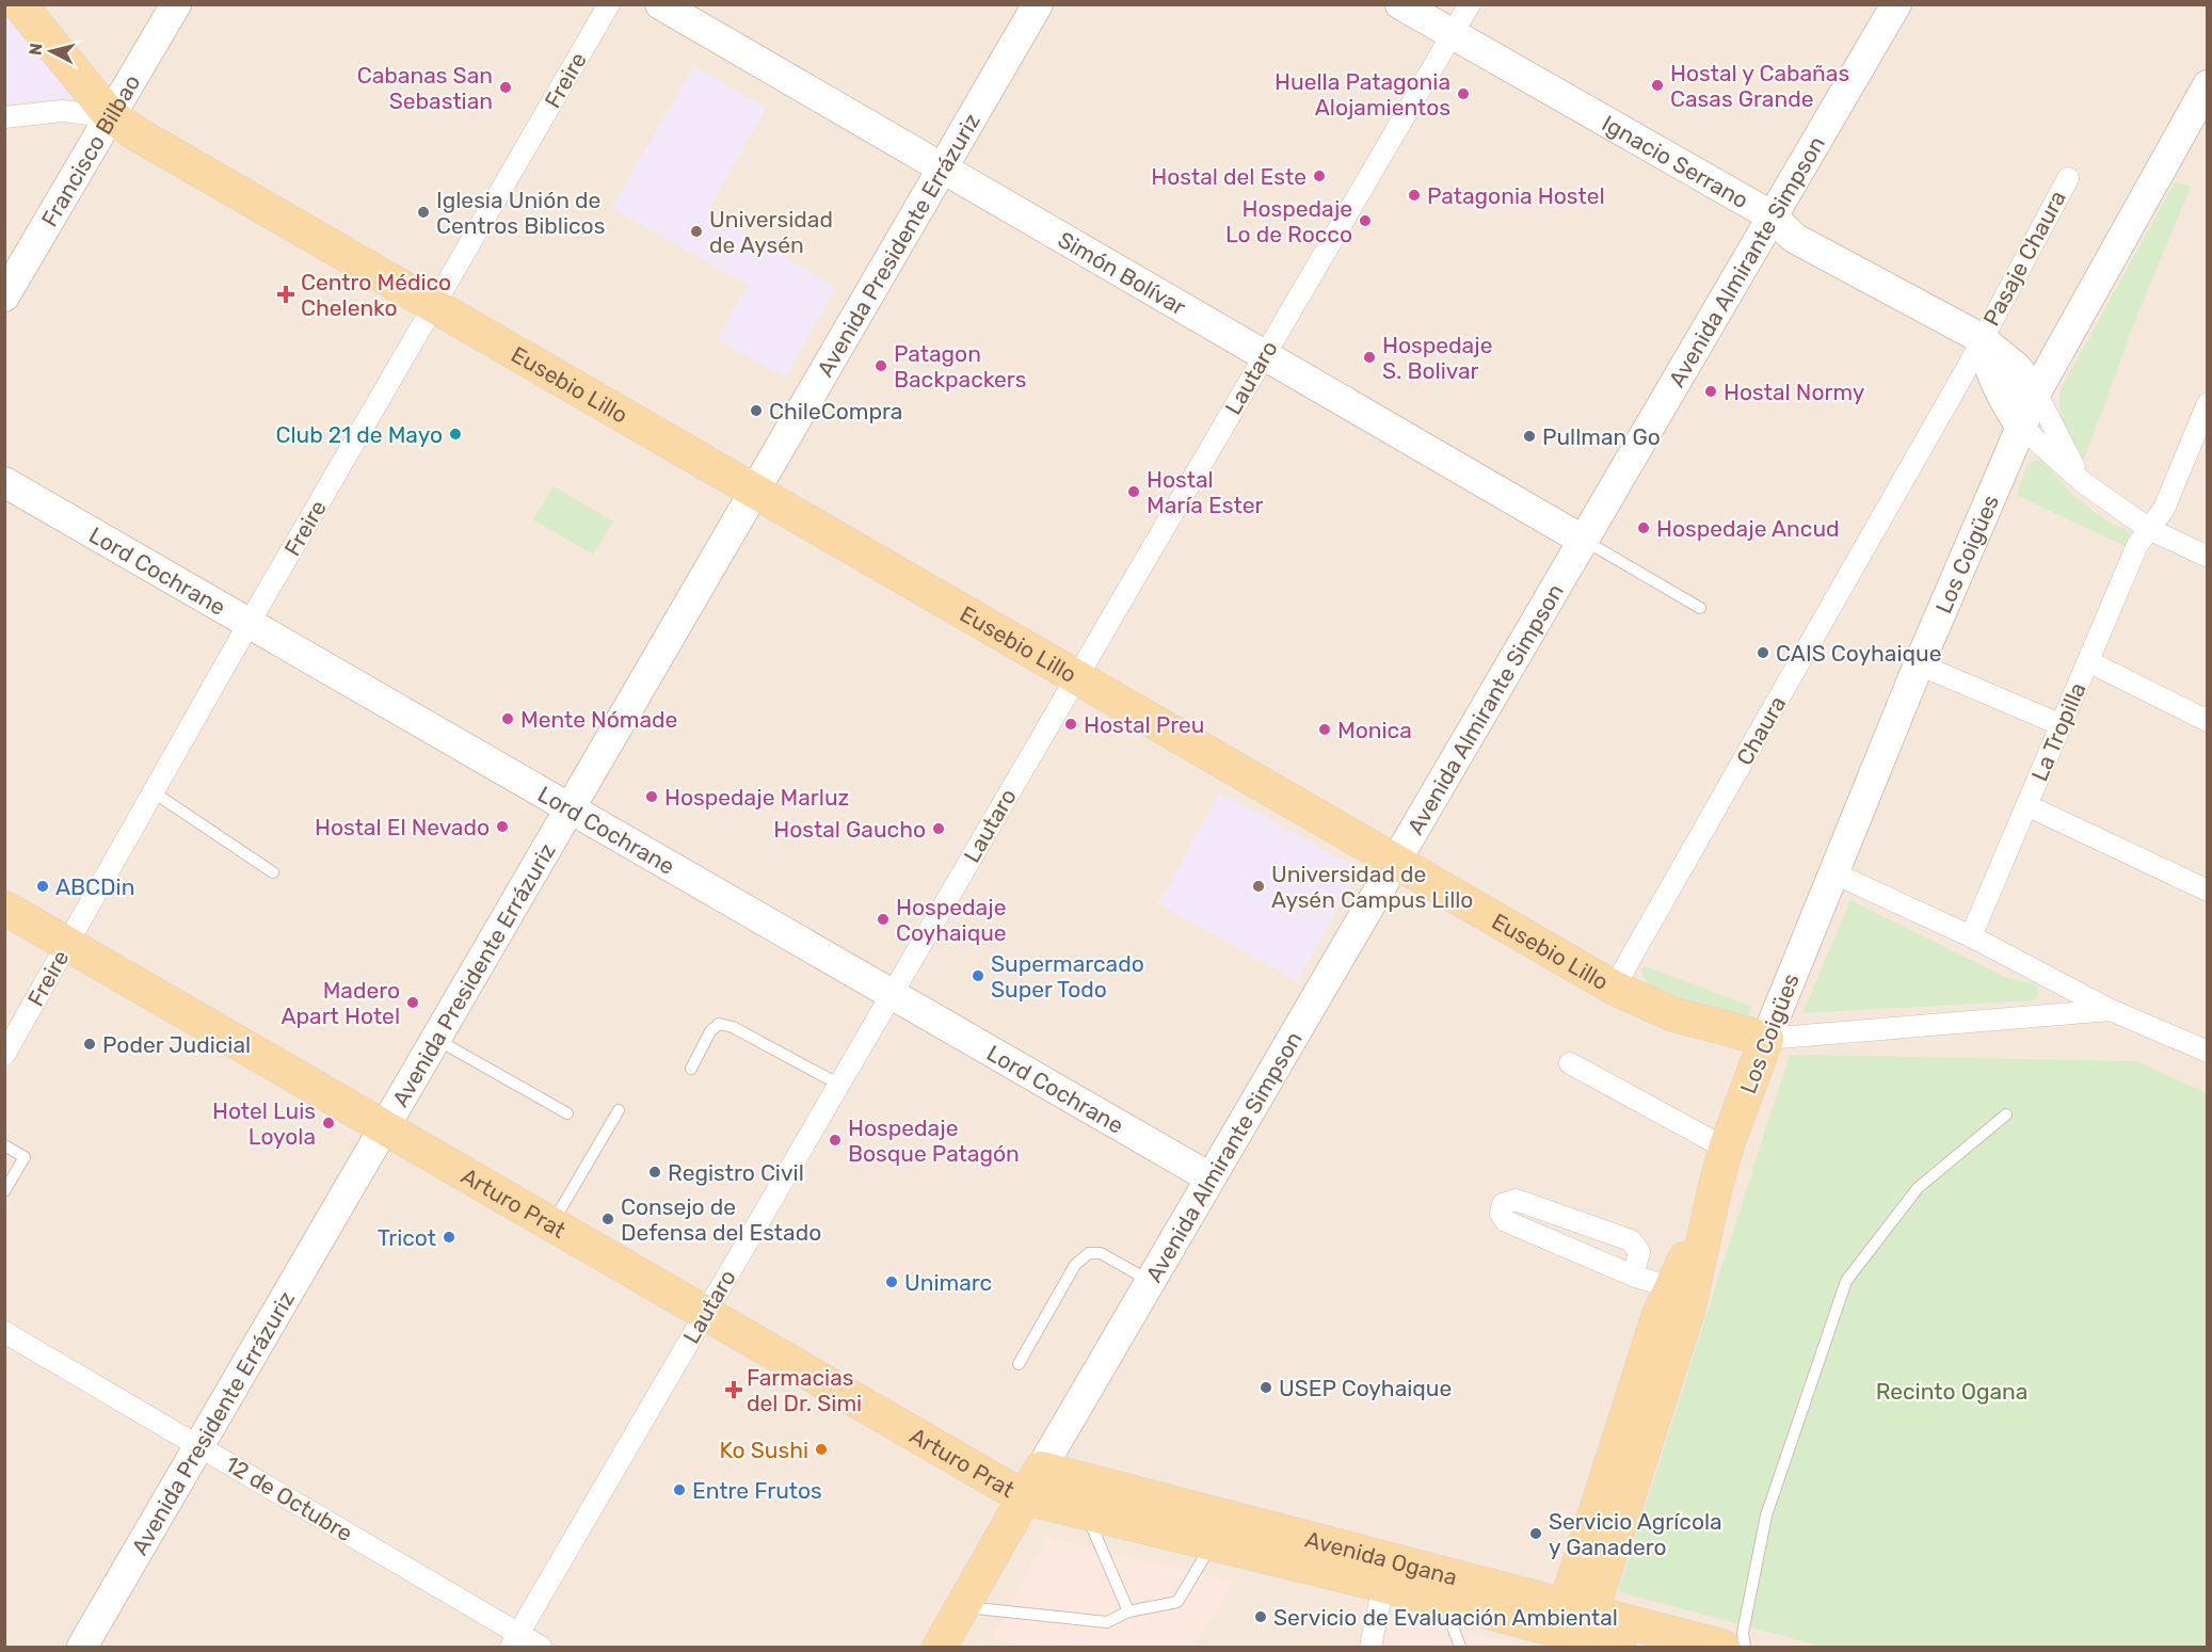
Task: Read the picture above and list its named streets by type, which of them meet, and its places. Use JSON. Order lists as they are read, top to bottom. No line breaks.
{"streets":{"main road":["Avenida Almirante Simpson","Eusebio Lillo","Los Coigües","Arturo Prat","Avenida Ogana"],"street":["Freire","Francisco Bilbao","Ignacio Serrano","Avenida Presidente Errázuriz","Pasaje Chaura","Simón Bolívar","Lautaro","Lord Cochrane","Chaura","La Tropilla","12 de Octubre"]},"crossings":[["Freire","Eusebio Lillo"],["Freire","Lord Cochrane"],["Freire","Arturo Prat"],["Francisco Bilbao","Eusebio Lillo"],["Ignacio Serrano","Pasaje Chaura"],["Ignacio Serrano","Avenida Almirante Simpson"],["Ignacio Serrano","Lautaro"],["Ignacio Serrano","Los Coigües"],["Ignacio Serrano","Chaura"],["Ignacio Serrano","La Tropilla"],["Avenida Presidente Errázuriz","Simón Bolívar"],["Avenida Presidente Errázuriz","Eusebio Lillo"],["Avenida Presidente Errázuriz","Lord Cochrane"],["Avenida Presidente Errázuriz","Arturo Prat"],["Avenida Presidente Errázuriz","12 de Octubre"],["Pasaje Chaura","Chaura"],["Avenida Almirante Simpson","Simón Bolívar"],["Avenida Almirante Simpson","Eusebio Lillo"],["Avenida Almirante Simpson","Lord Cochrane"],["Avenida Almirante Simpson","Arturo Prat"],["Avenida Almirante Simpson","Avenida Ogana"],["Simón Bolívar","Lautaro"],["Lautaro","Eusebio Lillo"],["Lautaro","Lord Cochrane"],["Lautaro","Arturo Prat"],["Lautaro","12 de Octubre"],["Eusebio Lillo","Los Coigües"],["Eusebio Lillo","Chaura"],["Eusebio Lillo","La Tropilla"],["Los Coigües","Avenida Ogana"],["Arturo Prat","Avenida Ogana"]],"parks":["Recinto Ogana"],"places":{"other":["Hostal y Cabañas Casas Grande","Cabanas San Sebastian","Huella Patagonia Alojamientos","Hostal del Este","Patagonia Hostel","Iglesia Unión de Centros Biblicos","Hospedaje Lo de Rocco","Universidad de Aysén","Hospedaje S. Bolivar","Patagon Backpackers","Hostal Normy","ChileCompra","Club 21 de Mayo","Pullman Go","Hostal María Ester","Hospedaje Ancud","CAIS Coyhaique","Mente Nómade","Hostal Preu","Monica","Hospedaje Marluz","Hostal El Nevado","Hostal Gaucho","ABCDin","Universidad de Aysén Campus Lillo","Hospedaje Coyhaique","Supermarcado Super Todo","Madero Apart Hotel","Poder Judicial","Hotel Luis Loyola","Hospedaje Bosque Patagón","Registro Civil","Consejo de Defensa del Estado","Tricot","Unimarc","USEP Coyhaique","Ko Sushi","Entre Frutos","Servicio Agrícola y Ganadero","Servicio de Evaluación Ambiental"],"health":["Centro Médico Chelenko","Farmacias del Dr. Simi"]},"north":"left"}
